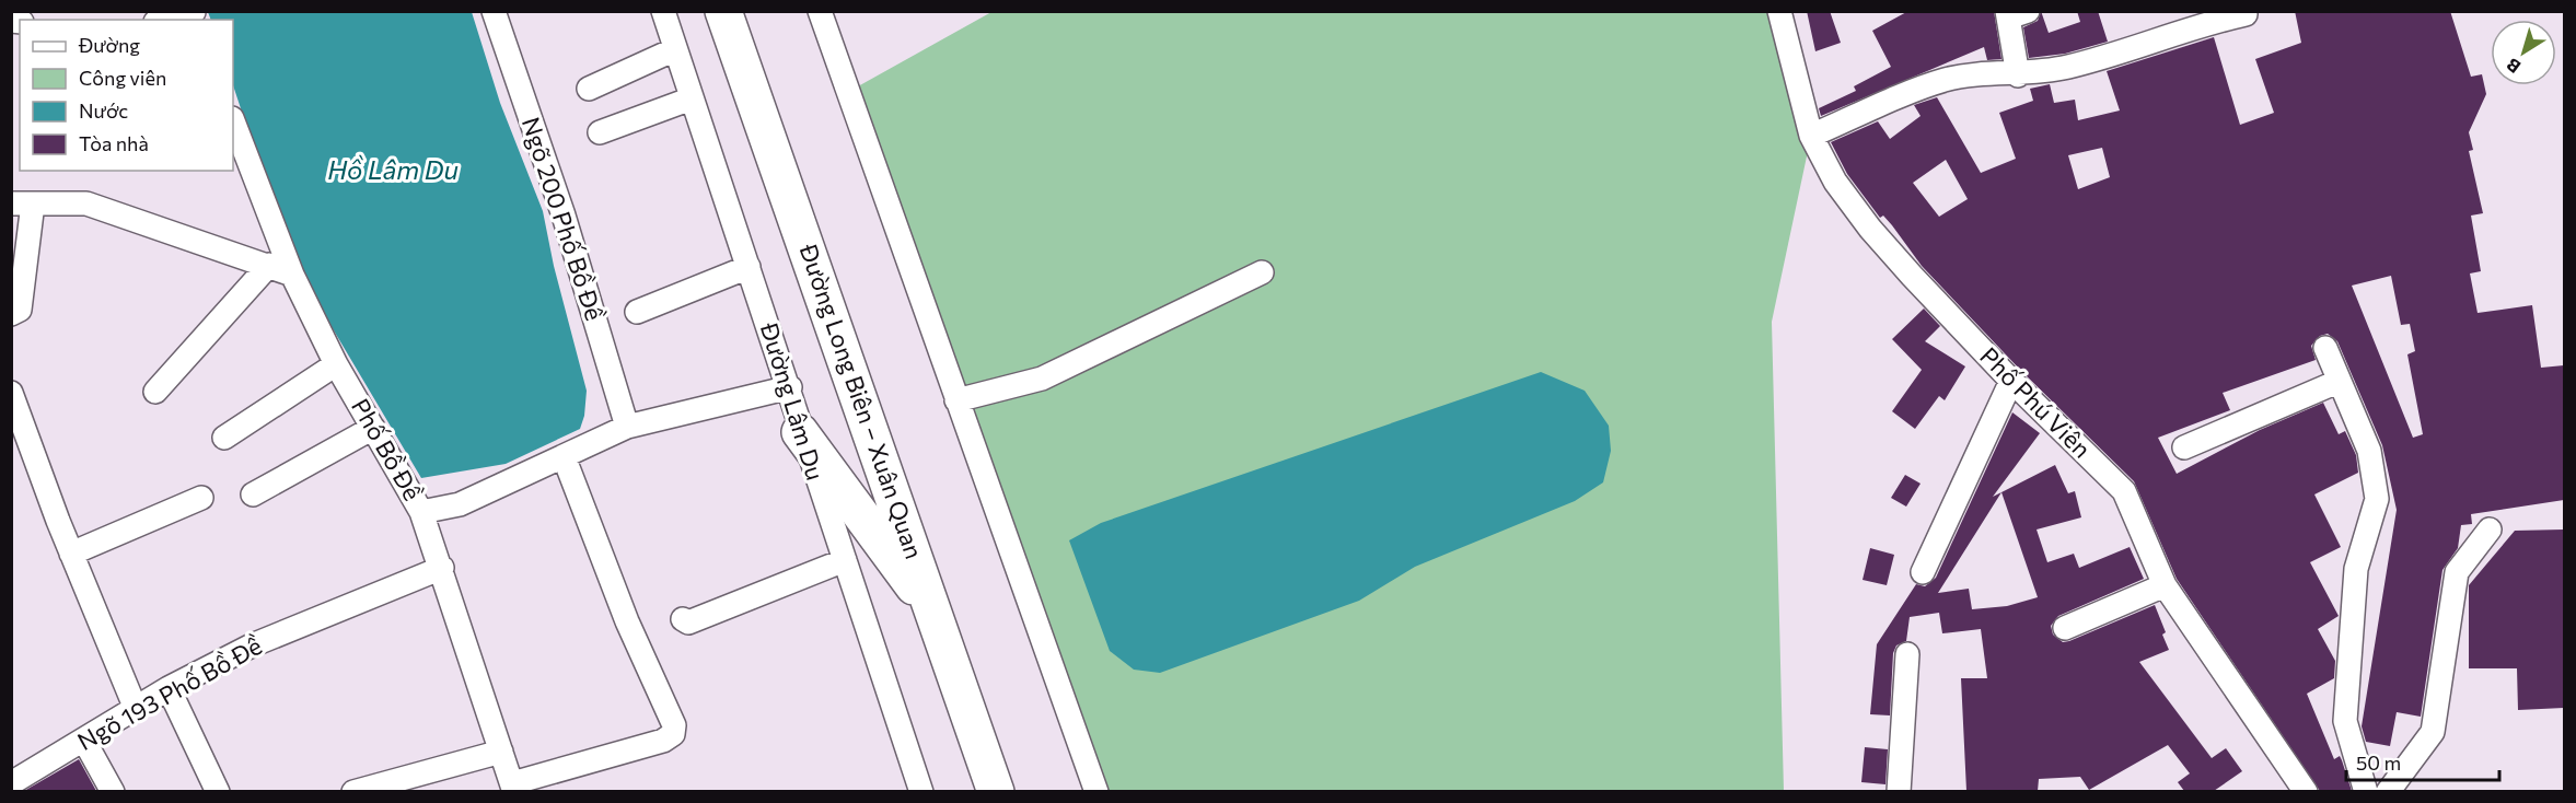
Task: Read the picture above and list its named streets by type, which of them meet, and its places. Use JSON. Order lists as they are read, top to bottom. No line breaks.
{"streets":{"main road":["Đường Long Biên – Xuân Quan"],"street":["Ngõ 200 Phố Bồ Đề","Đường Lâm Du","Phố Phú Viên","Phố Bồ Đề","Ngõ 193 Phố Bồ Đề"]},"crossings":[["Phố Bồ Đề","Ngõ 193 Phố Bồ Đề"]],"water":["Hồ Lâm Du"],"legend":["Đường","Công viên","Nước","Tòa nhà"],"scale_bar":"50 m","north":"bottom left"}
